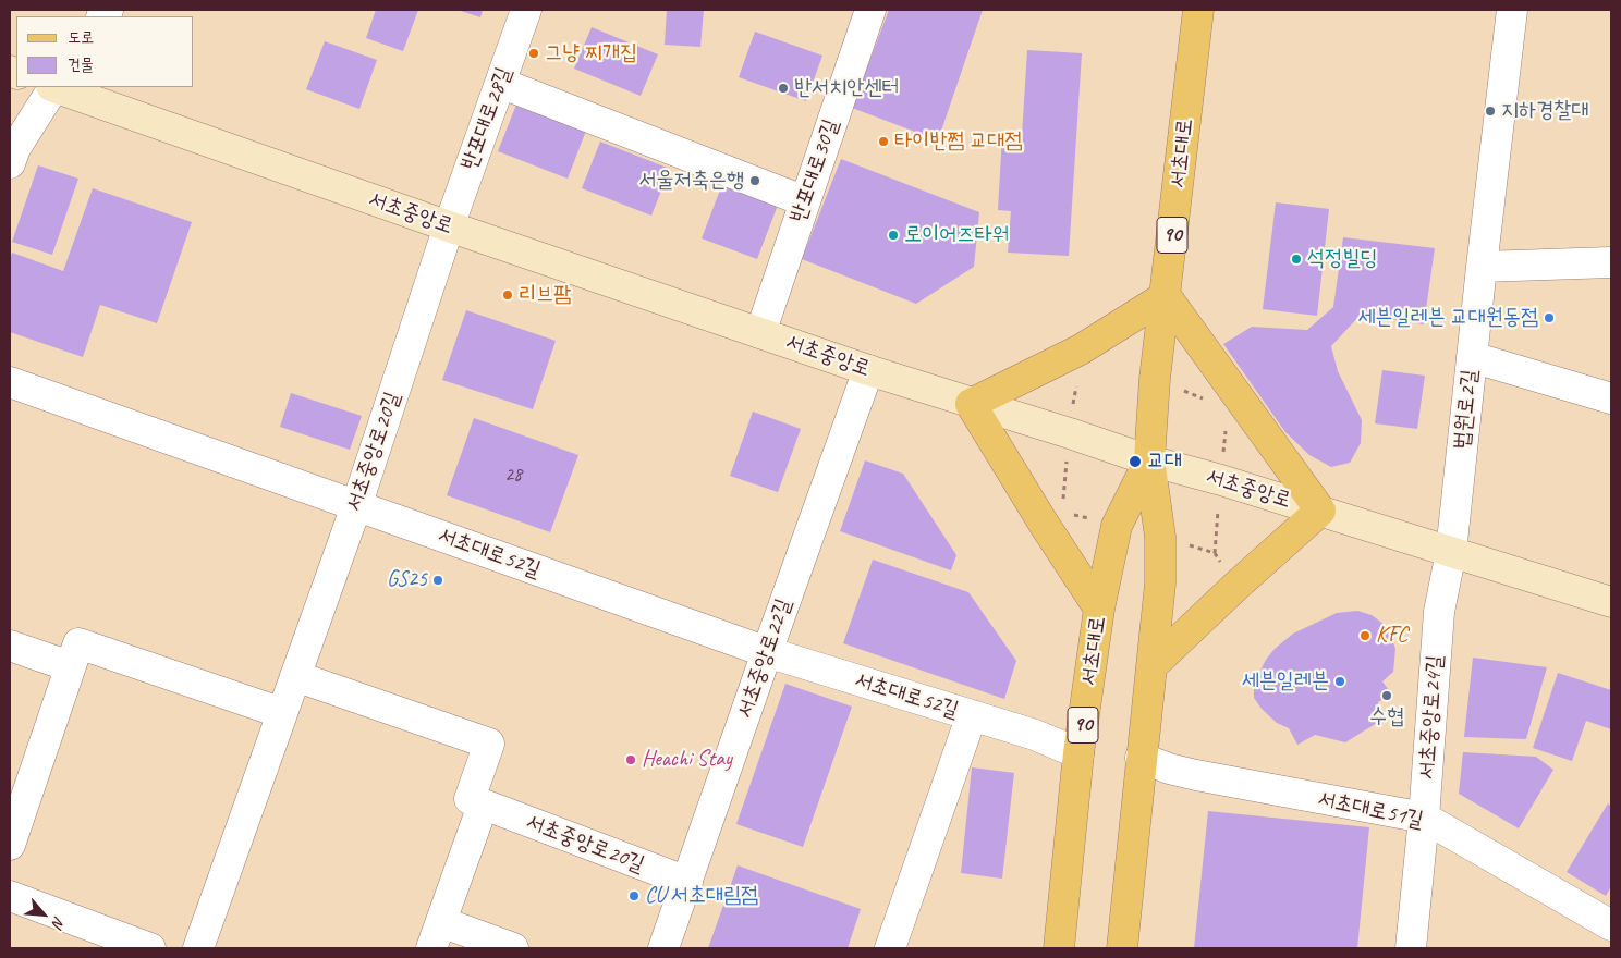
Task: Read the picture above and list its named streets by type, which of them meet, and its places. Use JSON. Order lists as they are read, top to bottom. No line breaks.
{"streets":{"main road":["서초대로","서초중앙로","90"],"street":["반포대로28길","반포대로30길","법원로2길","서초중앙로20길","서초대로52길","서초중앙로22길","서초중앙로24길","서초대로51길"]},"crossings":[["반포대로28길","서초중앙로"],["반포대로28길","서초중앙로20길"],["서초대로","서초중앙로"],["서초대로","서초대로52길"],["서초대로","서초대로51길"],["반포대로30길","서초중앙로"],["서초중앙로","법원로2길"],["서초중앙로","서초중앙로20길"],["서초중앙로","서초중앙로22길"],["서초중앙로","서초중앙로24길"],["법원로2길","서초중앙로24길"],["서초중앙로20길","서초대로52길"],["서초중앙로20길","서초중앙로22길"],["서초대로52길","서초중앙로22길"],["서초중앙로24길","서초대로51길"]],"places":["그냥 찌개집","반서치안센터","지하경찰대","타이반쩜 교대점","서울저축은행","로이어즈타워","석정빌딩","리브팜","세븐일레븐 교대원동점","교대","GS25","KFC","세븐일레븐","수협","Heachi Stay","CU 서초대림점"],"house_numbers":["28"],"legend":["도로","건물"],"north":"bottom right"}
